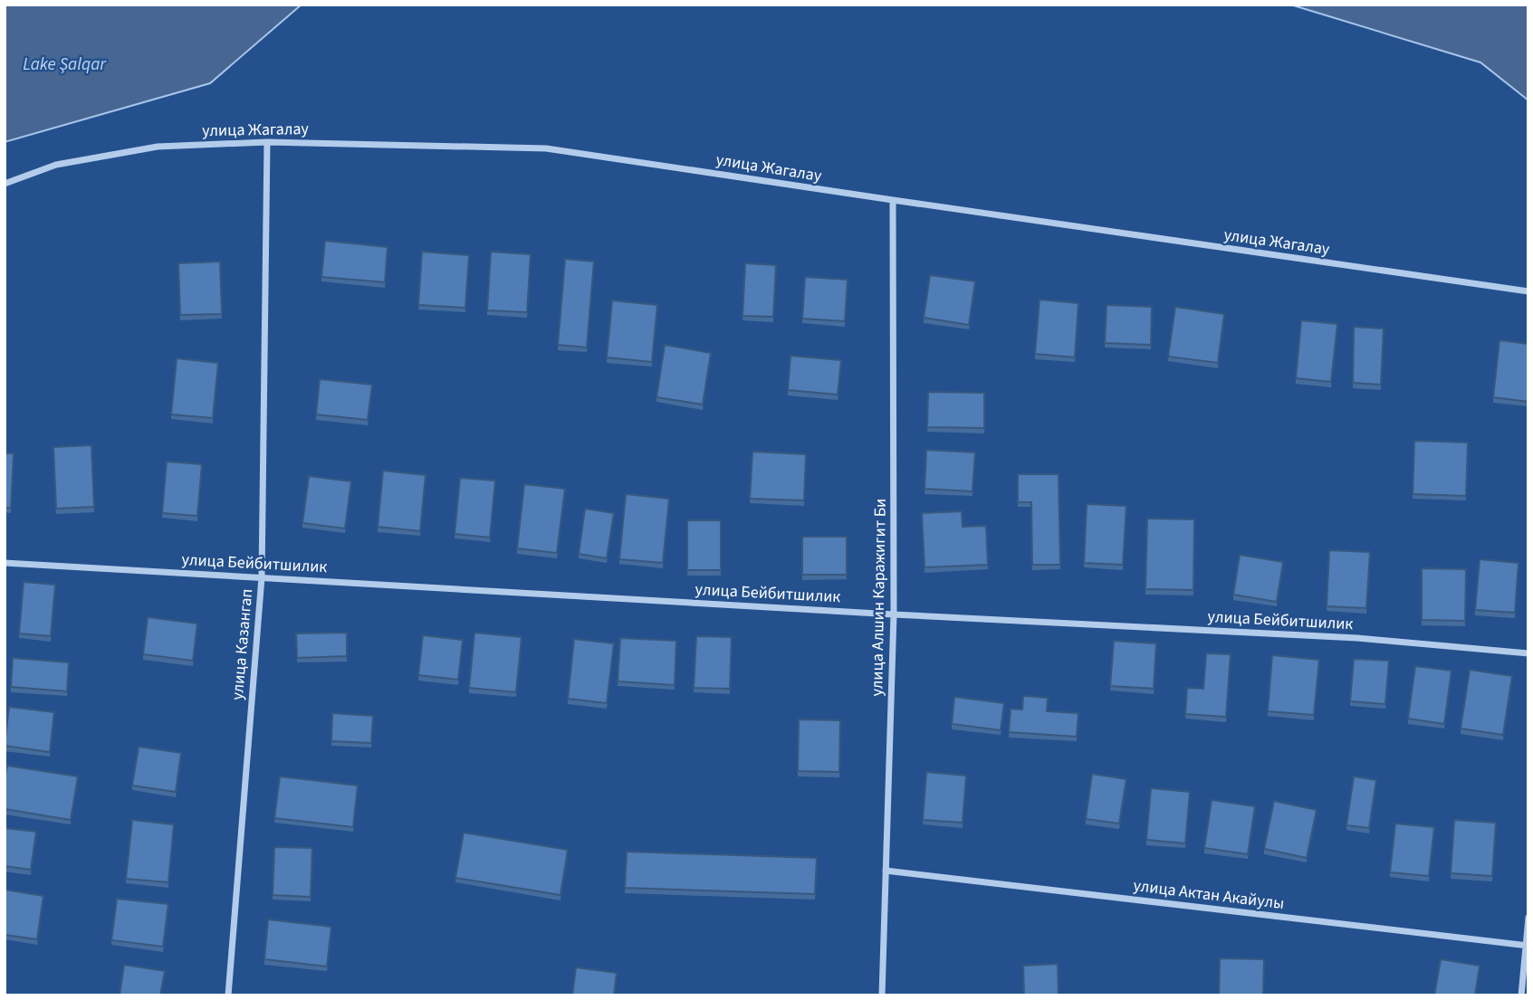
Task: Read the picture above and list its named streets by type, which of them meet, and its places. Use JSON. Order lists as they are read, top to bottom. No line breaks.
{"streets":{"street":["улица Жагалау","улица Бейбитшилик","улица Алшин Каражигит Би","улица Казангап","улица Актан Акайулы"]},"crossings":[["улица Жагалау","улица Алшин Каражигит Би"],["улица Жагалау","улица Казангап"],["улица Бейбитшилик","улица Алшин Каражигит Би"],["улица Бейбитшилик","улица Казангап"],["улица Алшин Каражигит Би","улица Актан Акайулы"]],"water":["Lake Şalqar"]}
